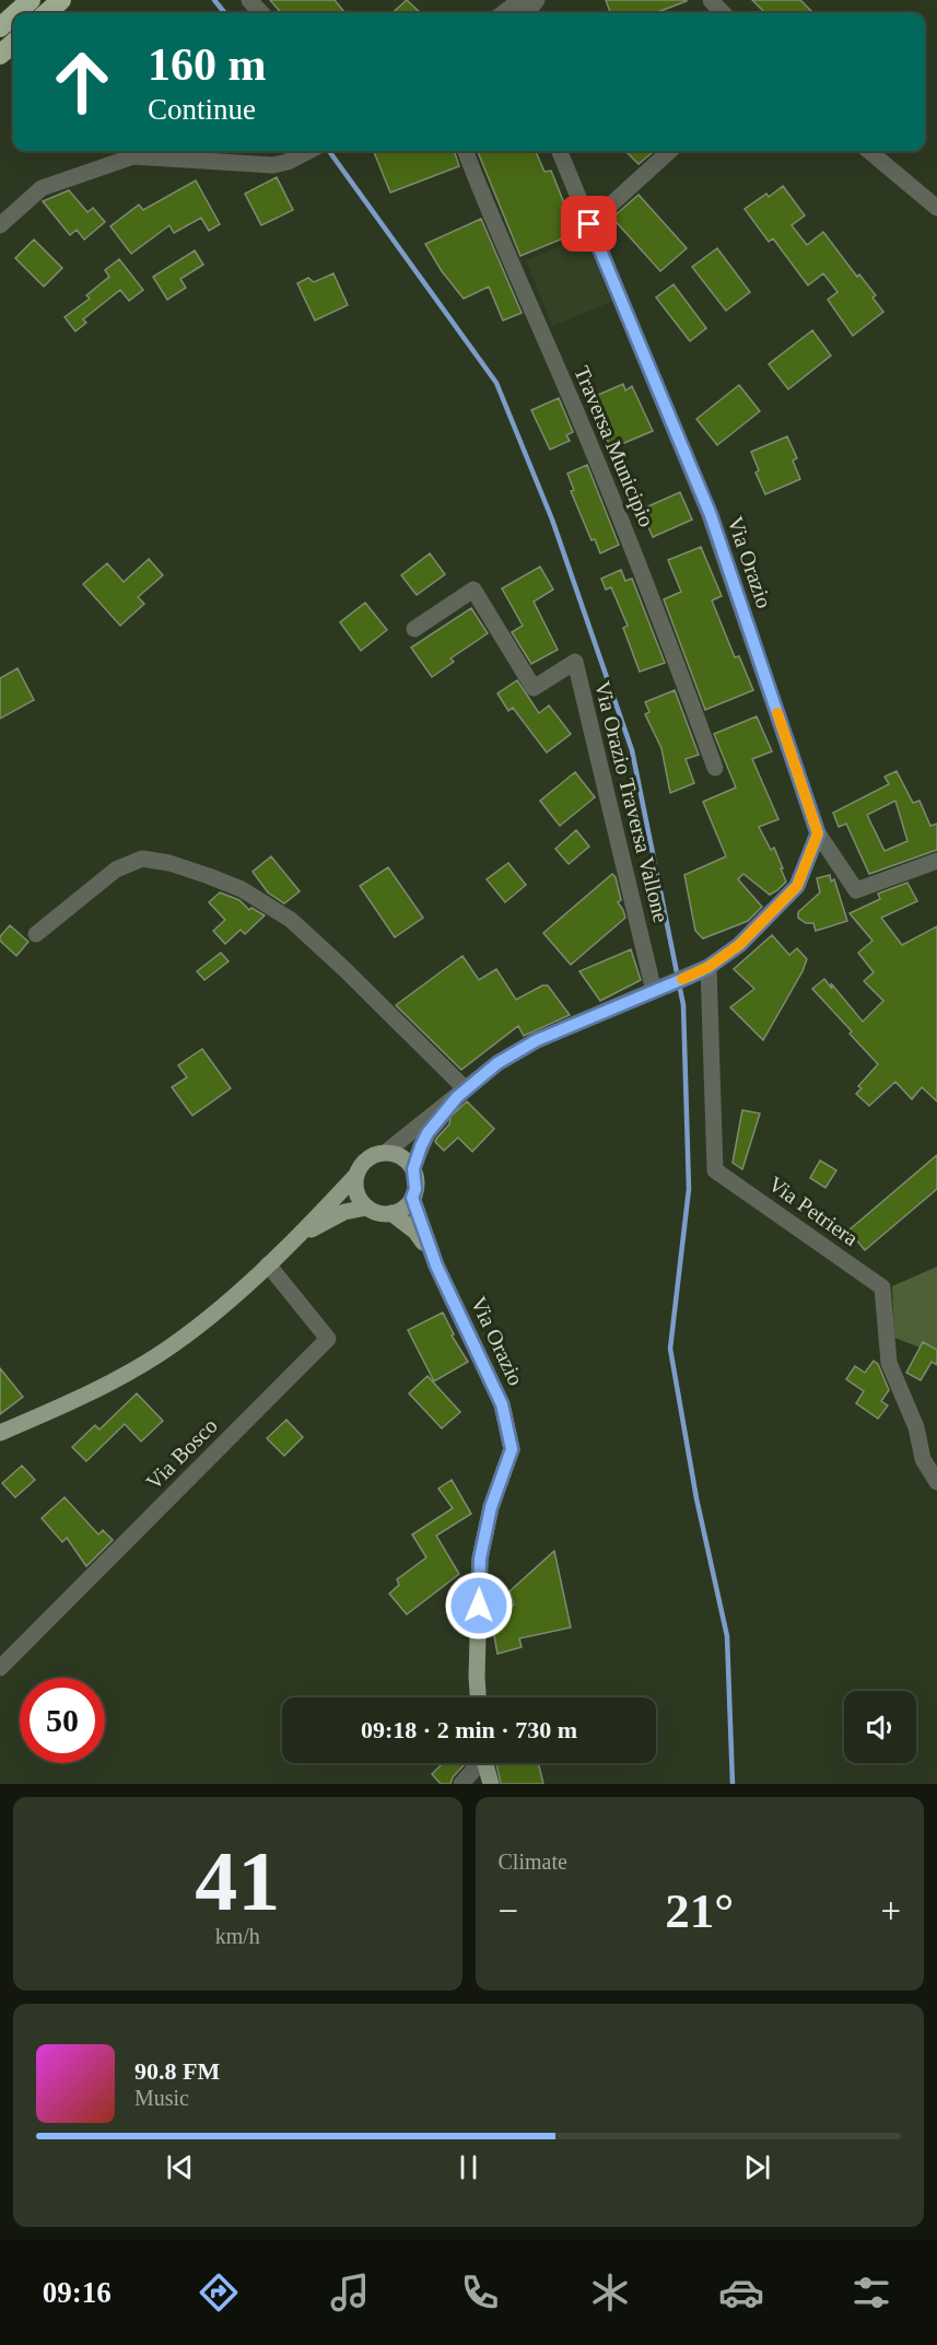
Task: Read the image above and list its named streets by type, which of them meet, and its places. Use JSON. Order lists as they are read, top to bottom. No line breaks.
{"streets":{"main road":["Via Orazio"],"street":["Traversa Municipio","Via Orazio Traversa Vallone","Via Petriera","Via Bosco"]},"page":{"turn":["160 m","Continue"],"limit":"50","trip":"09:18 · 2 min · 730 m","tile":[["41","km/h"],"Climate"],"heat":["−","21°","+"],"song":["90.8 FM","Music"],"tabs":"09:16"}}
